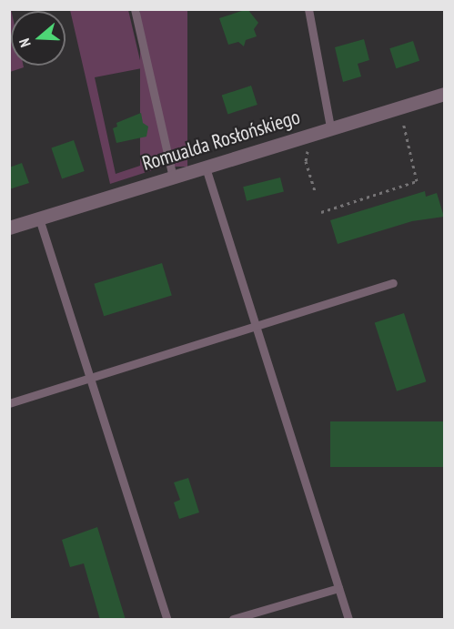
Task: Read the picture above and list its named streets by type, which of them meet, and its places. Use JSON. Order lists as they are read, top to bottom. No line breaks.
{"streets":{"street":["Romualda Rosłońskiego"]},"north":"left"}
